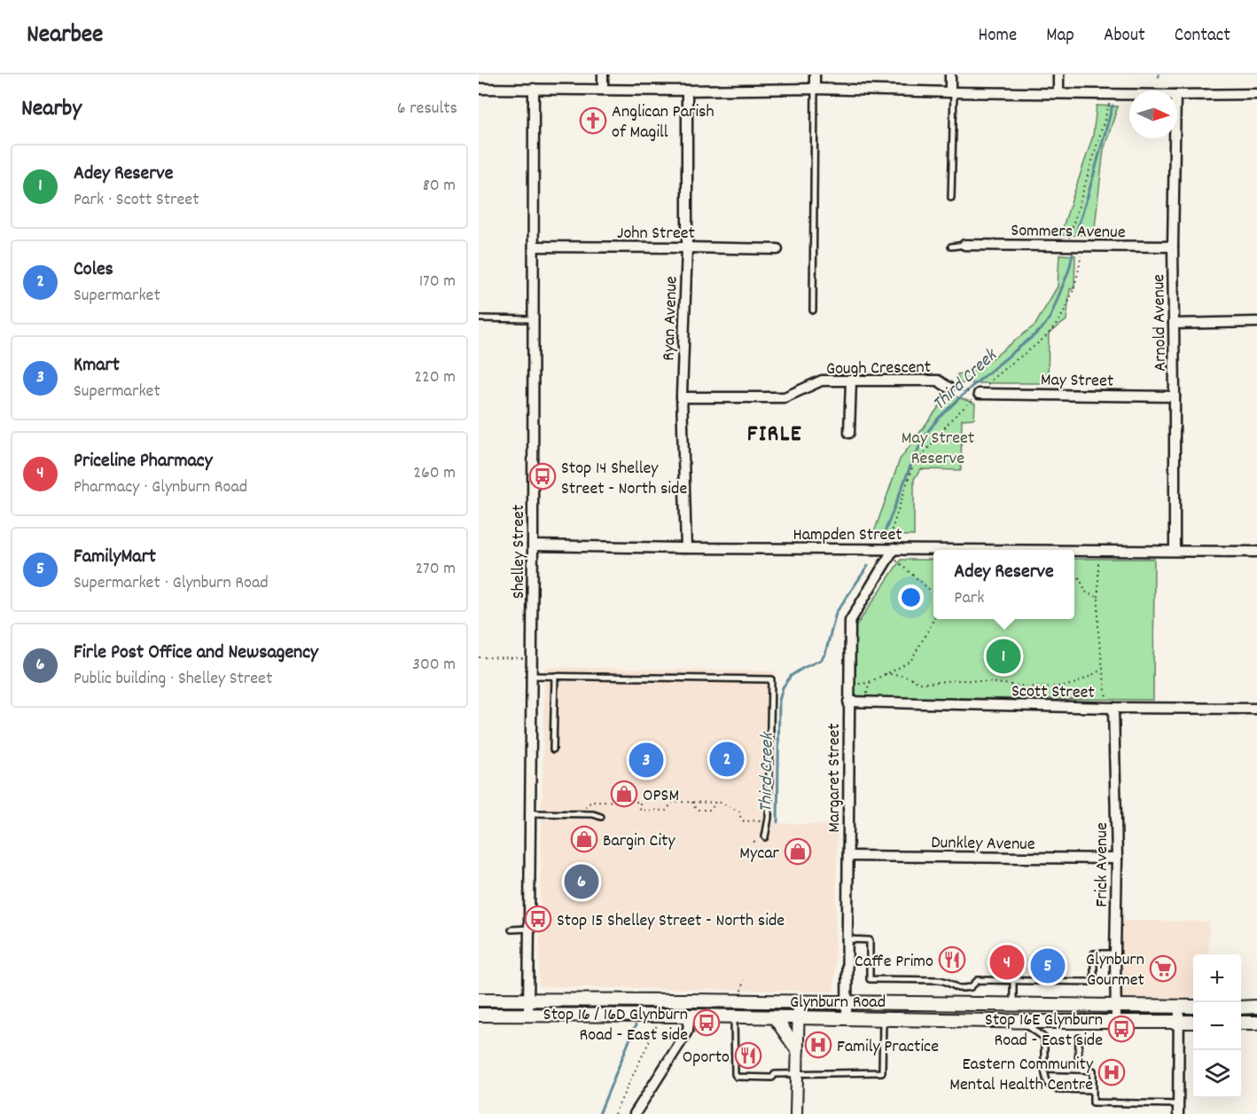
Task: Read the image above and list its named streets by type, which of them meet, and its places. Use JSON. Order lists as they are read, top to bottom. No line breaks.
{"streets":{"main road":["Glynburn Road"],"street":["Sommers Avenue","John Street","Ryan Avenue","Arnold Avenue","Gough Crescent","May Street","Hampden Street","Shelley Street","Scott Street","Margaret Street","Dunkley Avenue","Frick Avenue"]},"crossings":[["Sommers Avenue","Arnold Avenue"],["John Street","Ryan Avenue"],["John Street","Shelley Street"],["Ryan Avenue","Gough Crescent"],["Ryan Avenue","Hampden Street"],["Arnold Avenue","May Street"],["Arnold Avenue","Hampden Street"],["Hampden Street","Shelley Street"],["Hampden Street","Margaret Street"],["Shelley Street","Glynburn Road"],["Scott Street","Margaret Street"],["Scott Street","Frick Avenue"],["Margaret Street","Dunkley Avenue"],["Margaret Street","Glynburn Road"],["Dunkley Avenue","Frick Avenue"],["Frick Avenue","Glynburn Road"]],"districts":["FIRLE"],"water":["Third Creek"],"parks":["May Street Reserve"],"places":{"church":["Anglican Parish of Magill"],"bus stop":["Stop 14 Shelley Street - North side","Stop 15 Shelley Street - North side","Stop 16 / 16D Glynburn Road - East side","Stop 16E Glynburn Road - East side"],"shop":["OPSM","Bargin City","Mycar"],"restaurant":["Caffe Primo","Oporto"],"supermarket":["Glynburn Gourmet"],"hospital":["Family Practice","Eastern Community Mental Health Centre"]},"north":"right","page":{"header":"Nearbee","nav":["Home","Map","About","Contact"],"heading":["Nearby","6 results"],"list":[{"mark":"1","name":"Adey Reserve","note":"Park · Scott Street","value":"80 m"},{"mark":"2","name":"Coles","note":"Supermarket","value":"170 m"},{"mark":"3","name":"Kmart","note":"Supermarket","value":"220 m"},{"mark":"4","name":"Priceline Pharmacy","note":"Pharmacy · Glynburn Road","value":"260 m"},{"mark":"5","name":"FamilyMart","note":"Supermarket · Glynburn Road","value":"270 m"},{"mark":"6","name":"Firle Post Office and Newsagency","note":"Public building · Shelley Street","value":"300 m"}],"popup":["Adey Reserve","Park"],"pins":["1","2","3","6","4","5"],"map_buttons":["+","−"]}}
